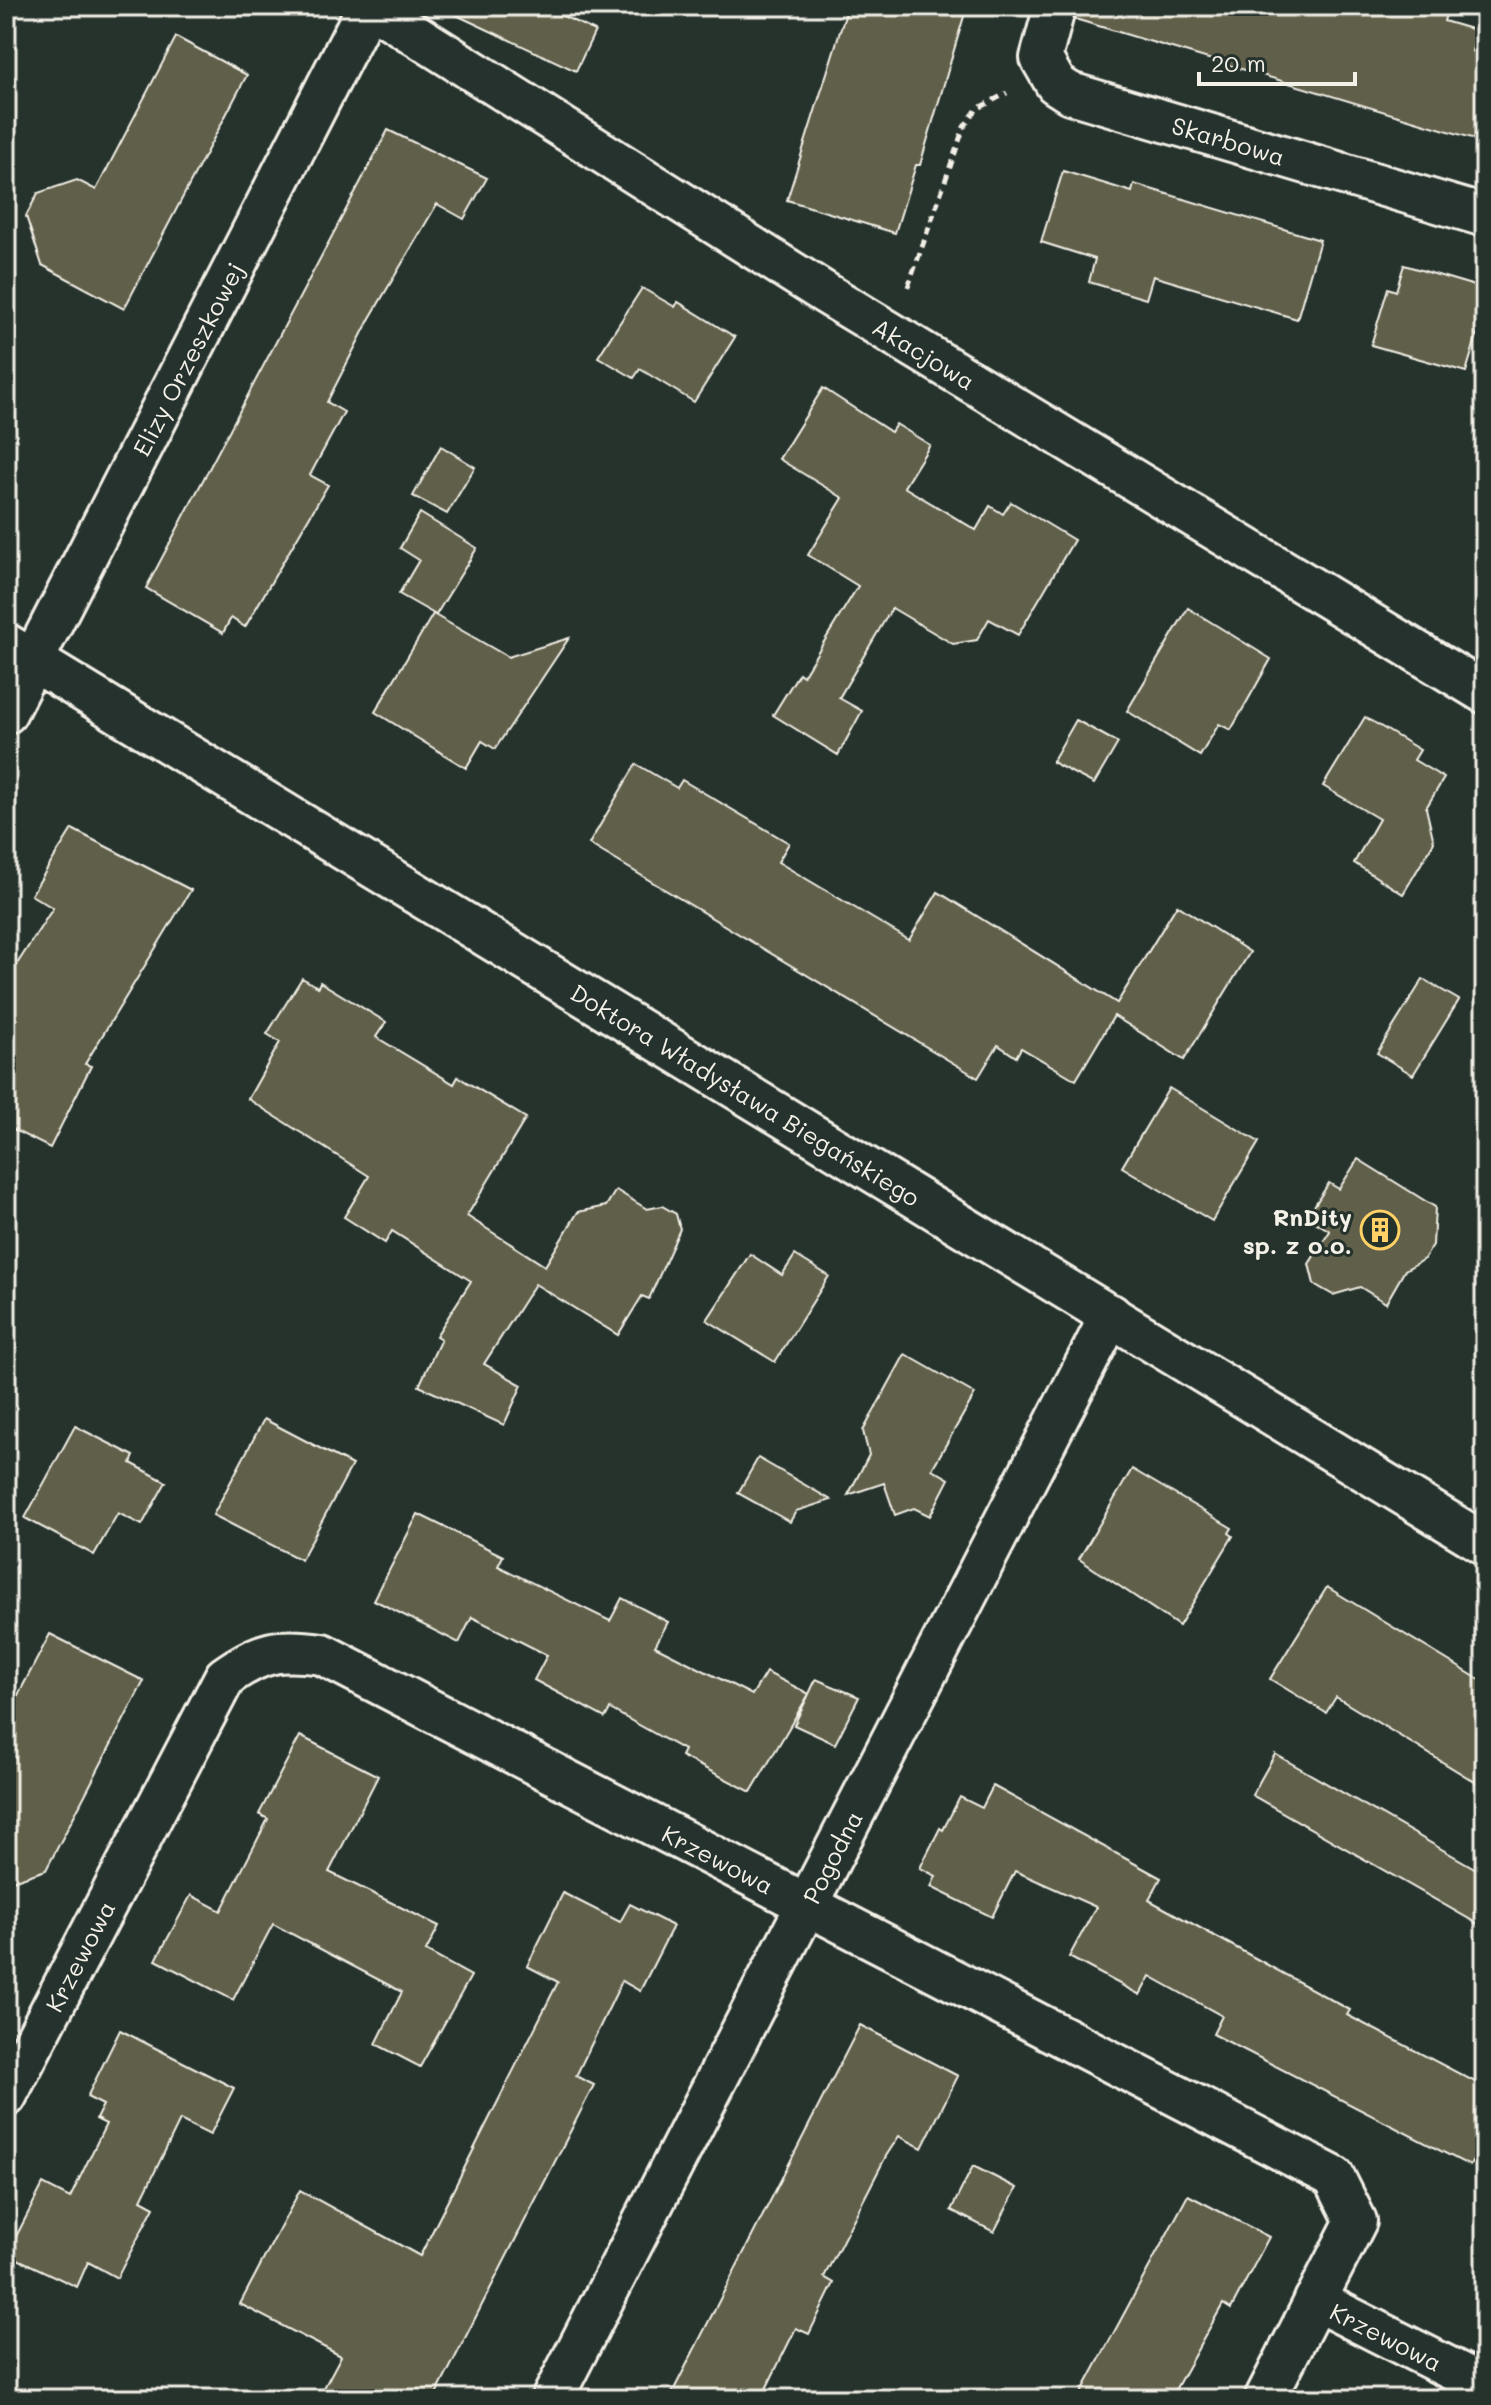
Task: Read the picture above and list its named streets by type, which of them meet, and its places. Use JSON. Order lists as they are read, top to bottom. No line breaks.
{"streets":{"street":["Skarbowa","Akacjowa","Elizy Orzeszkowej","Doktora Władysława Biegańskiego","Pogodna","Krzewowa"]},"crossings":[["Akacjowa","Elizy Orzeszkowej"],["Elizy Orzeszkowej","Doktora Władysława Biegańskiego"],["Doktora Władysława Biegańskiego","Pogodna"],["Pogodna","Krzewowa"]],"places":{"building":["RnDity sp. z o.o."]},"scale_bar":"20 m"}
